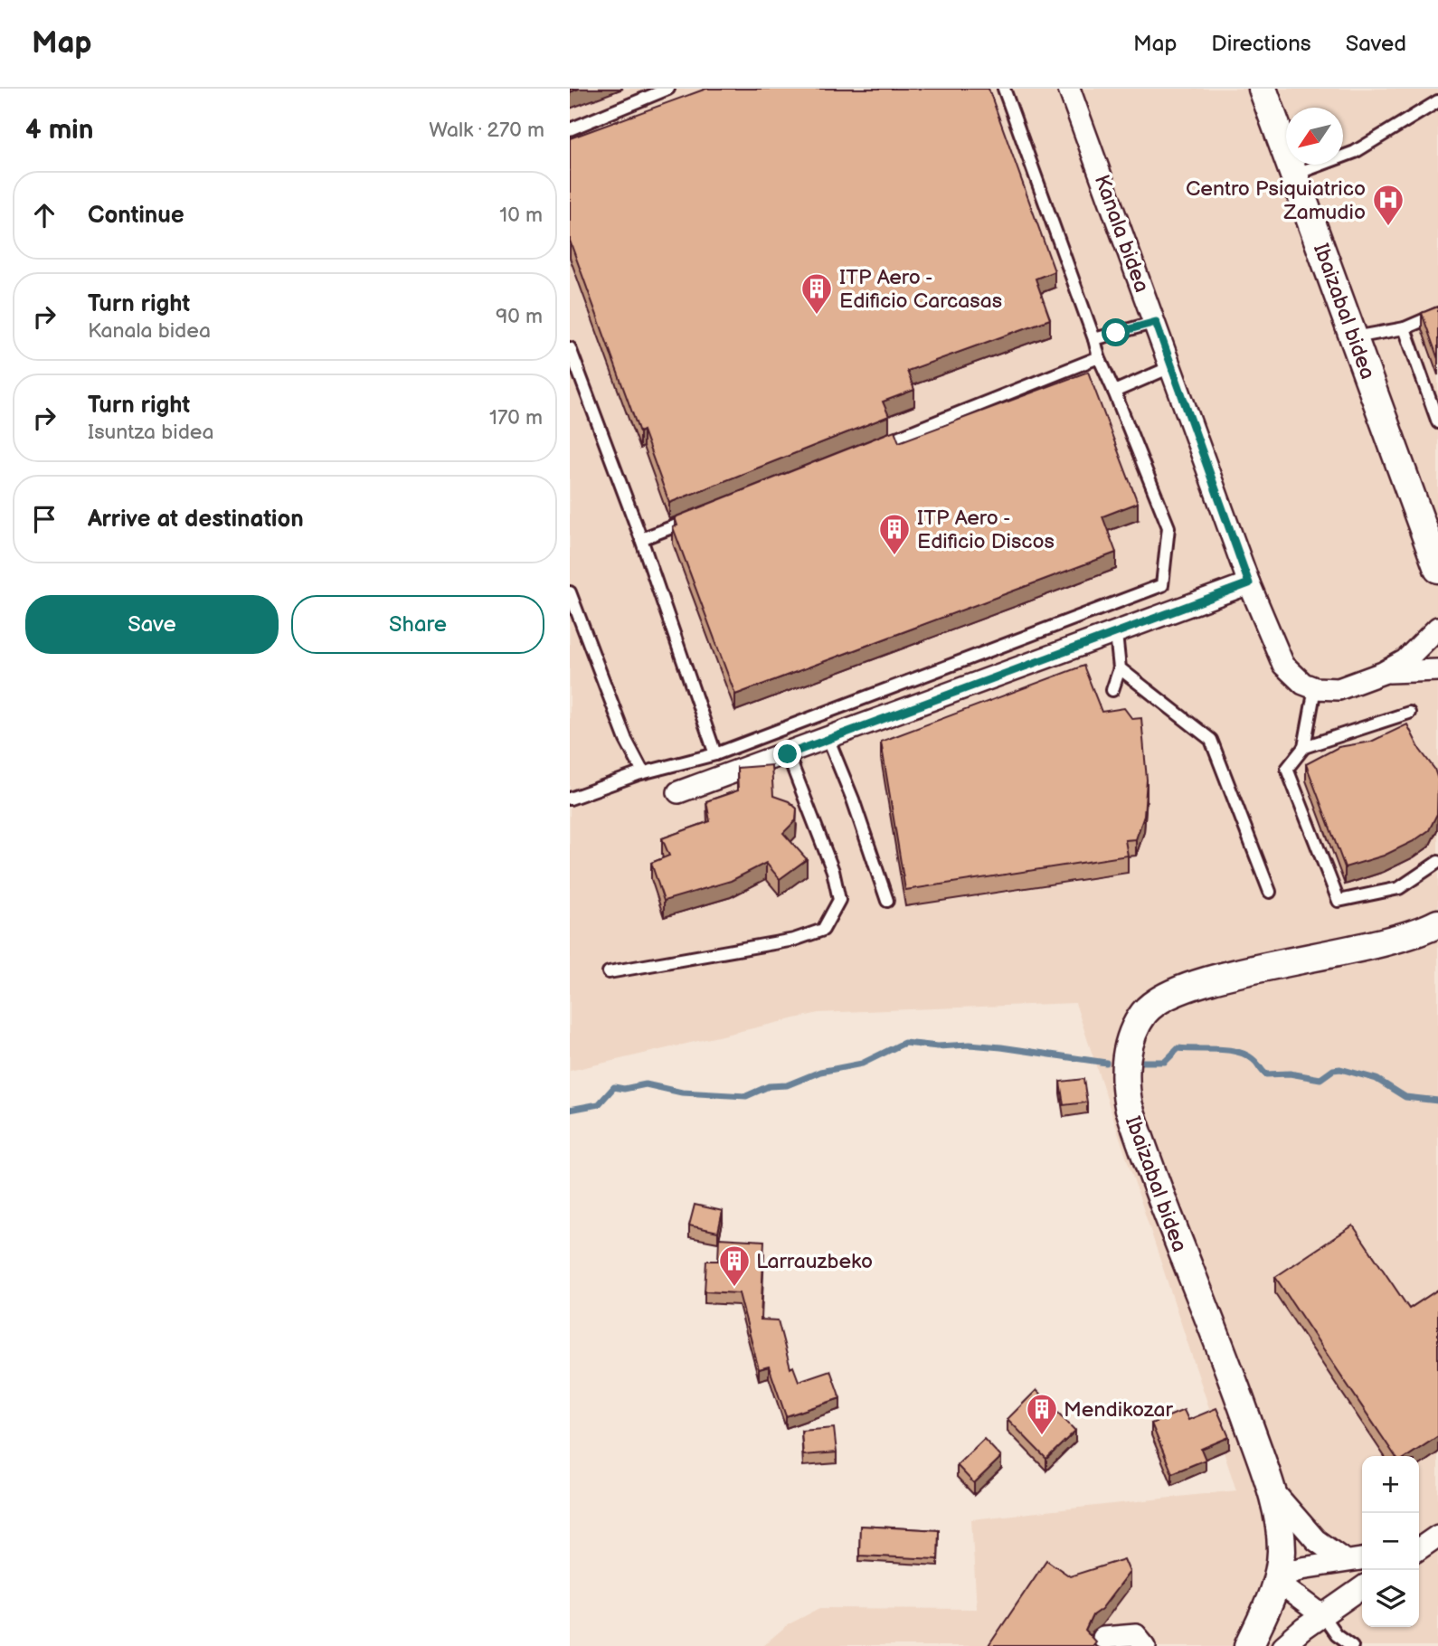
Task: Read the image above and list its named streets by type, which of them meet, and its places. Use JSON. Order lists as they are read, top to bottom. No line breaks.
{"streets":{"street":["Kanala bidea","Ibaizabal bidea"]},"places":{"hospital":["Centro Psiquiatrico Zamudio"],"building":["ITP Aero - Edificio Carcasas","ITP Aero - Edificio Discos","Larrauzbeko","Mendikozar"]},"north":"bottom left","page":{"header":"Map","nav":["Map","Directions","Saved"],"heading":["4 min","Walk · 270 m"],"list":[["Continue","10 m"],["Turn right","Kanala bidea","90 m"],["Turn right","Isuntza bidea","170 m"],"Arrive at destination"],"buttons":["Save","Share"],"map_buttons":["+","−"]}}
